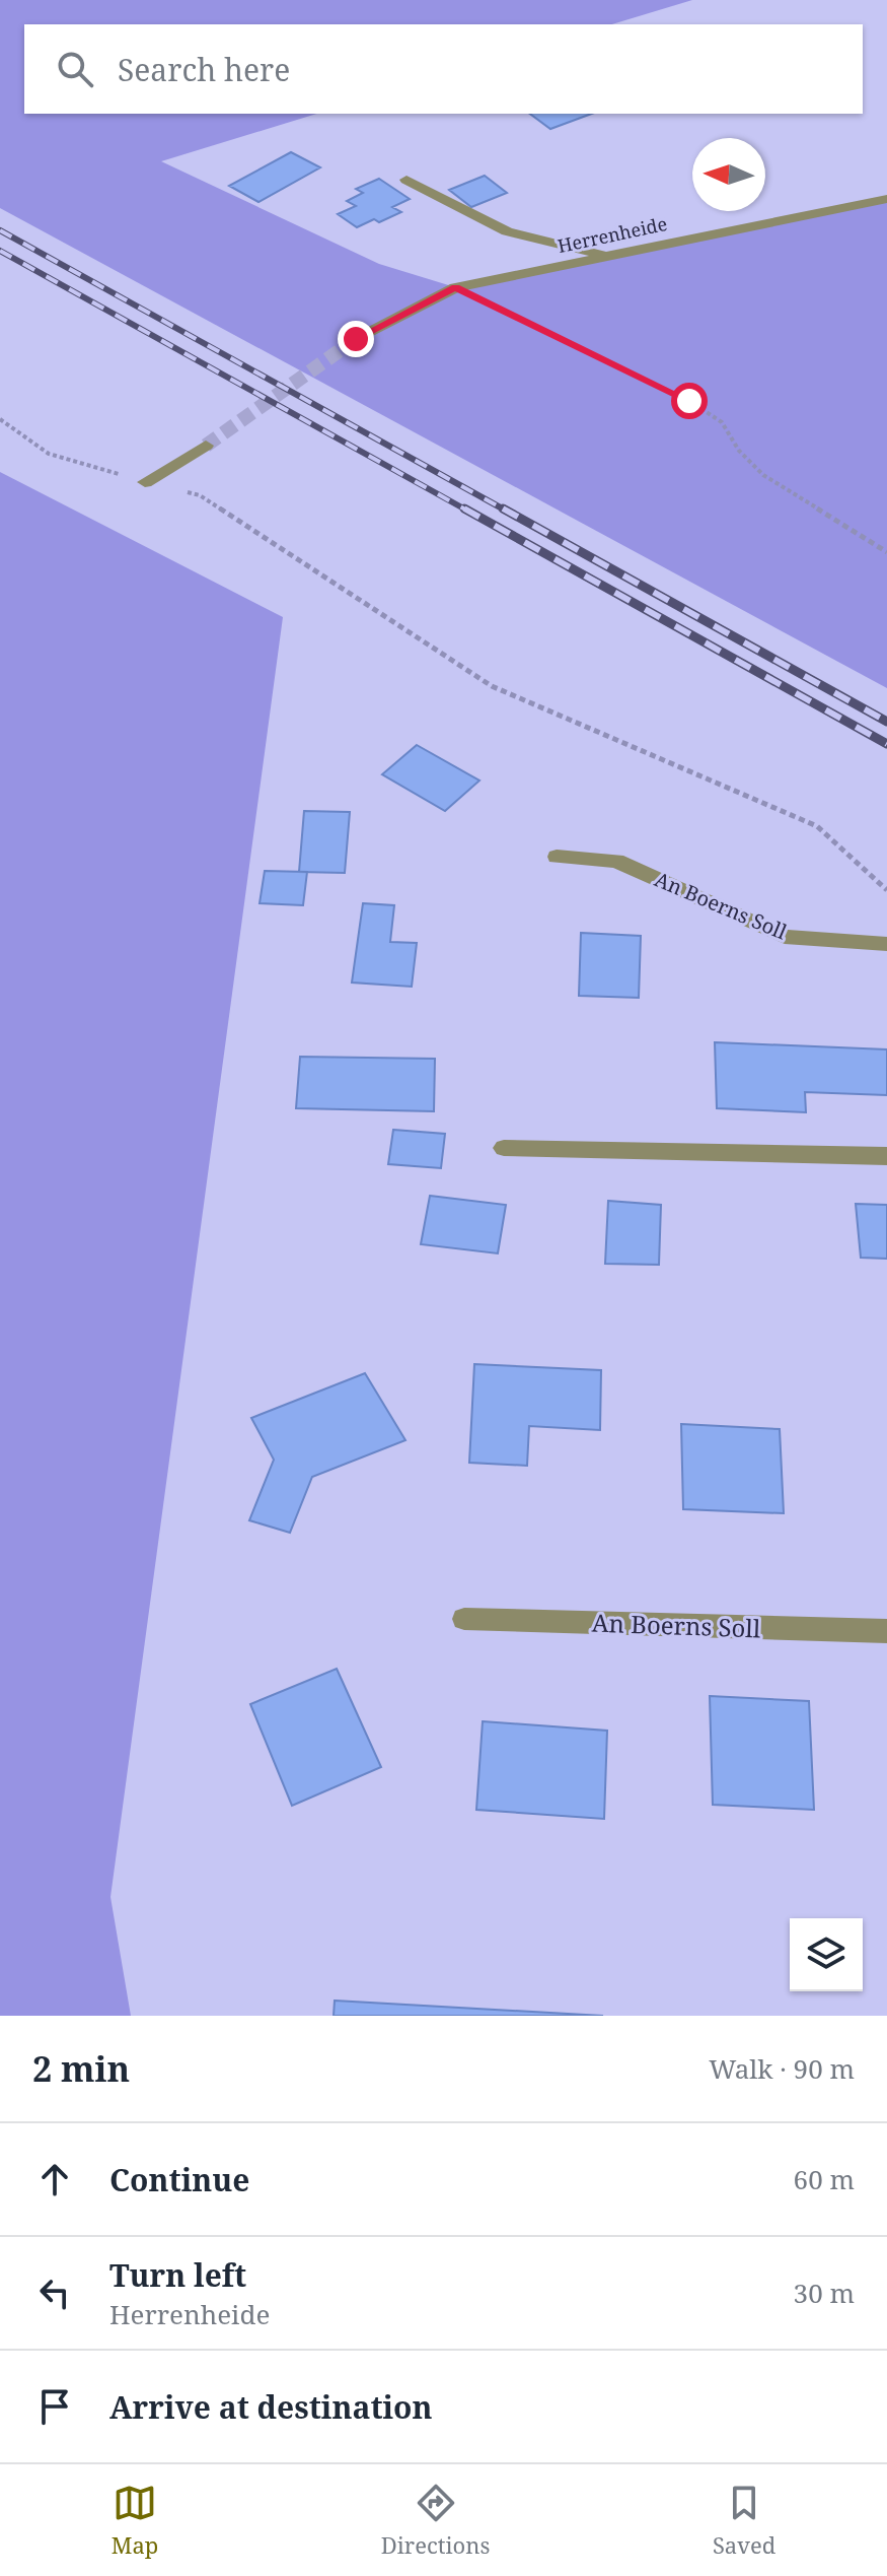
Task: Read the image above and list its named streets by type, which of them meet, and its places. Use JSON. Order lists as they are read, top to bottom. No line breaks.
{"streets":{"street":["Herrenheide","An Boerns Soll"]},"north":"left","page":{"search":"Search here","heading":["2 min","Walk · 90 m"],"list":[["Continue","60 m"],["Turn left","Herrenheide","30 m"],"Arrive at destination"],"nav":["Map","Directions","Saved"]}}
